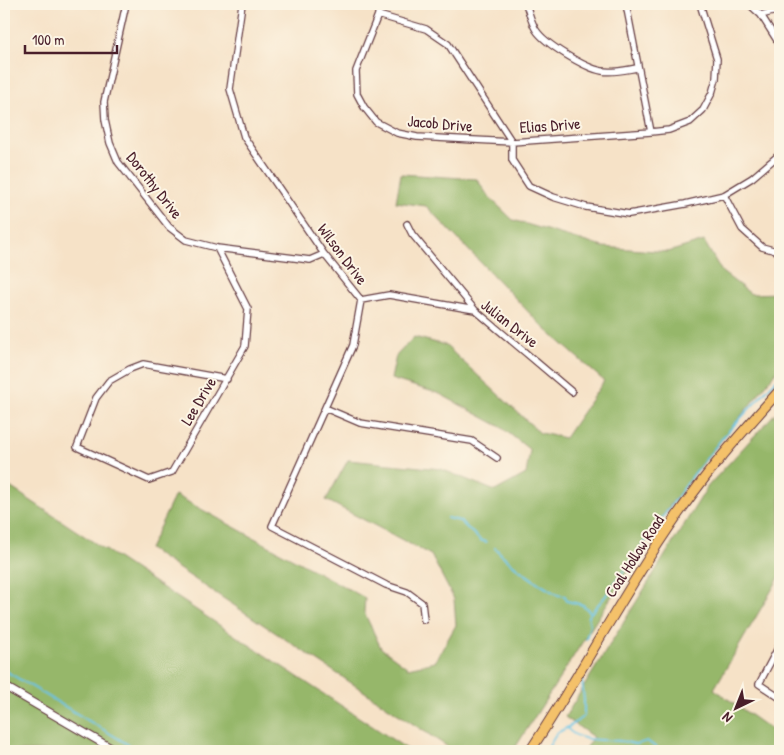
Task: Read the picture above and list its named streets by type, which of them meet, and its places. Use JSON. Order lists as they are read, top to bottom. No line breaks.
{"streets":{"main road":["Coal Hollow Road"],"street":["Jacob Drive","Elias Drive","Dorothy Drive","Wilson Drive","Julian Drive","Lee Drive"]},"crossings":[["Jacob Drive","Elias Drive"],["Dorothy Drive","Wilson Drive"],["Dorothy Drive","Lee Drive"],["Wilson Drive","Julian Drive"]],"scale_bar":"100 m","north":"bottom left"}
